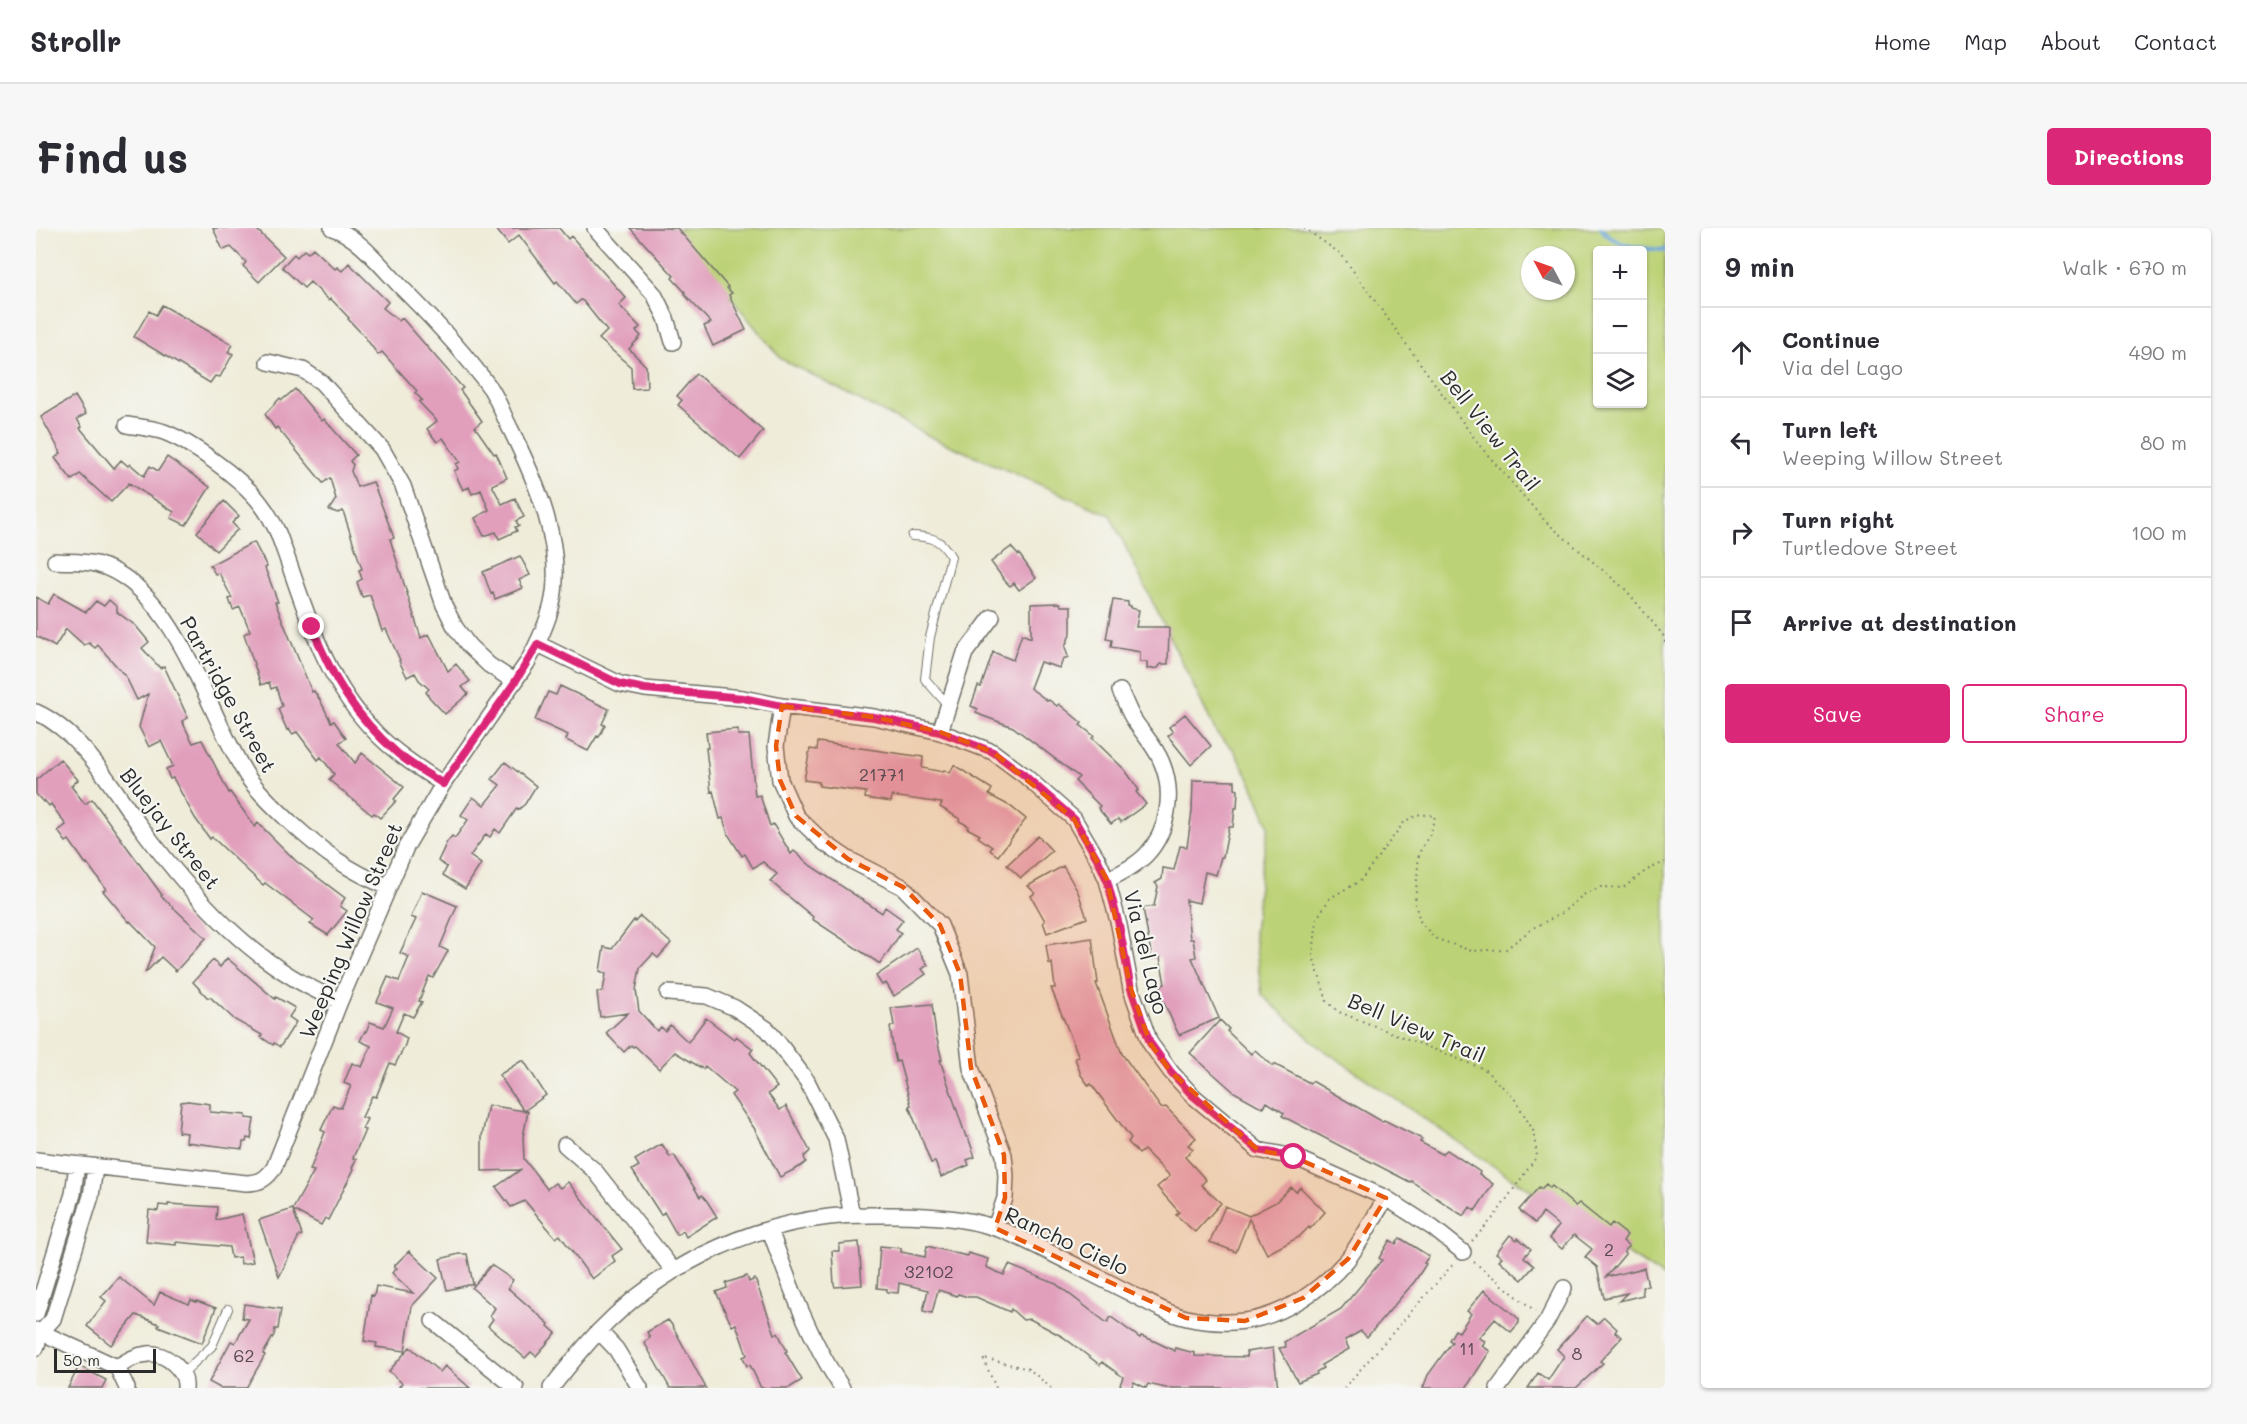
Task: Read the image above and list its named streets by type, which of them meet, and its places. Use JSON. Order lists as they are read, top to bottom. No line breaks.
{"streets":{"street":["Partridge Street","Bluejay Street","Weeping Willow Street","Via del Lago","Rancho Cielo"],"path":["Bell View Trail"]},"crossings":[["Bell View Trail","Via del Lago"],["Partridge Street","Weeping Willow Street"],["Bluejay Street","Weeping Willow Street"],["Weeping Willow Street","Via del Lago"],["Via del Lago","Rancho Cielo"]],"house_numbers":["21771","2","32102","11","8","62"],"scale_bar":"50 m","north":"top left","page":{"header":"Strollr","nav":["Home","Map","About","Contact"],"buttons":["Directions",["Save","Share"]],"title":"Find us","heading":["9 min","Walk · 670 m"],"map_buttons":["+","−"],"list":[["Continue","Via del Lago","490 m"],["Turn left","Weeping Willow Street","80 m"],["Turn right","Turtledove Street","100 m"],"Arrive at destination"],"scale":"50 m"}}
